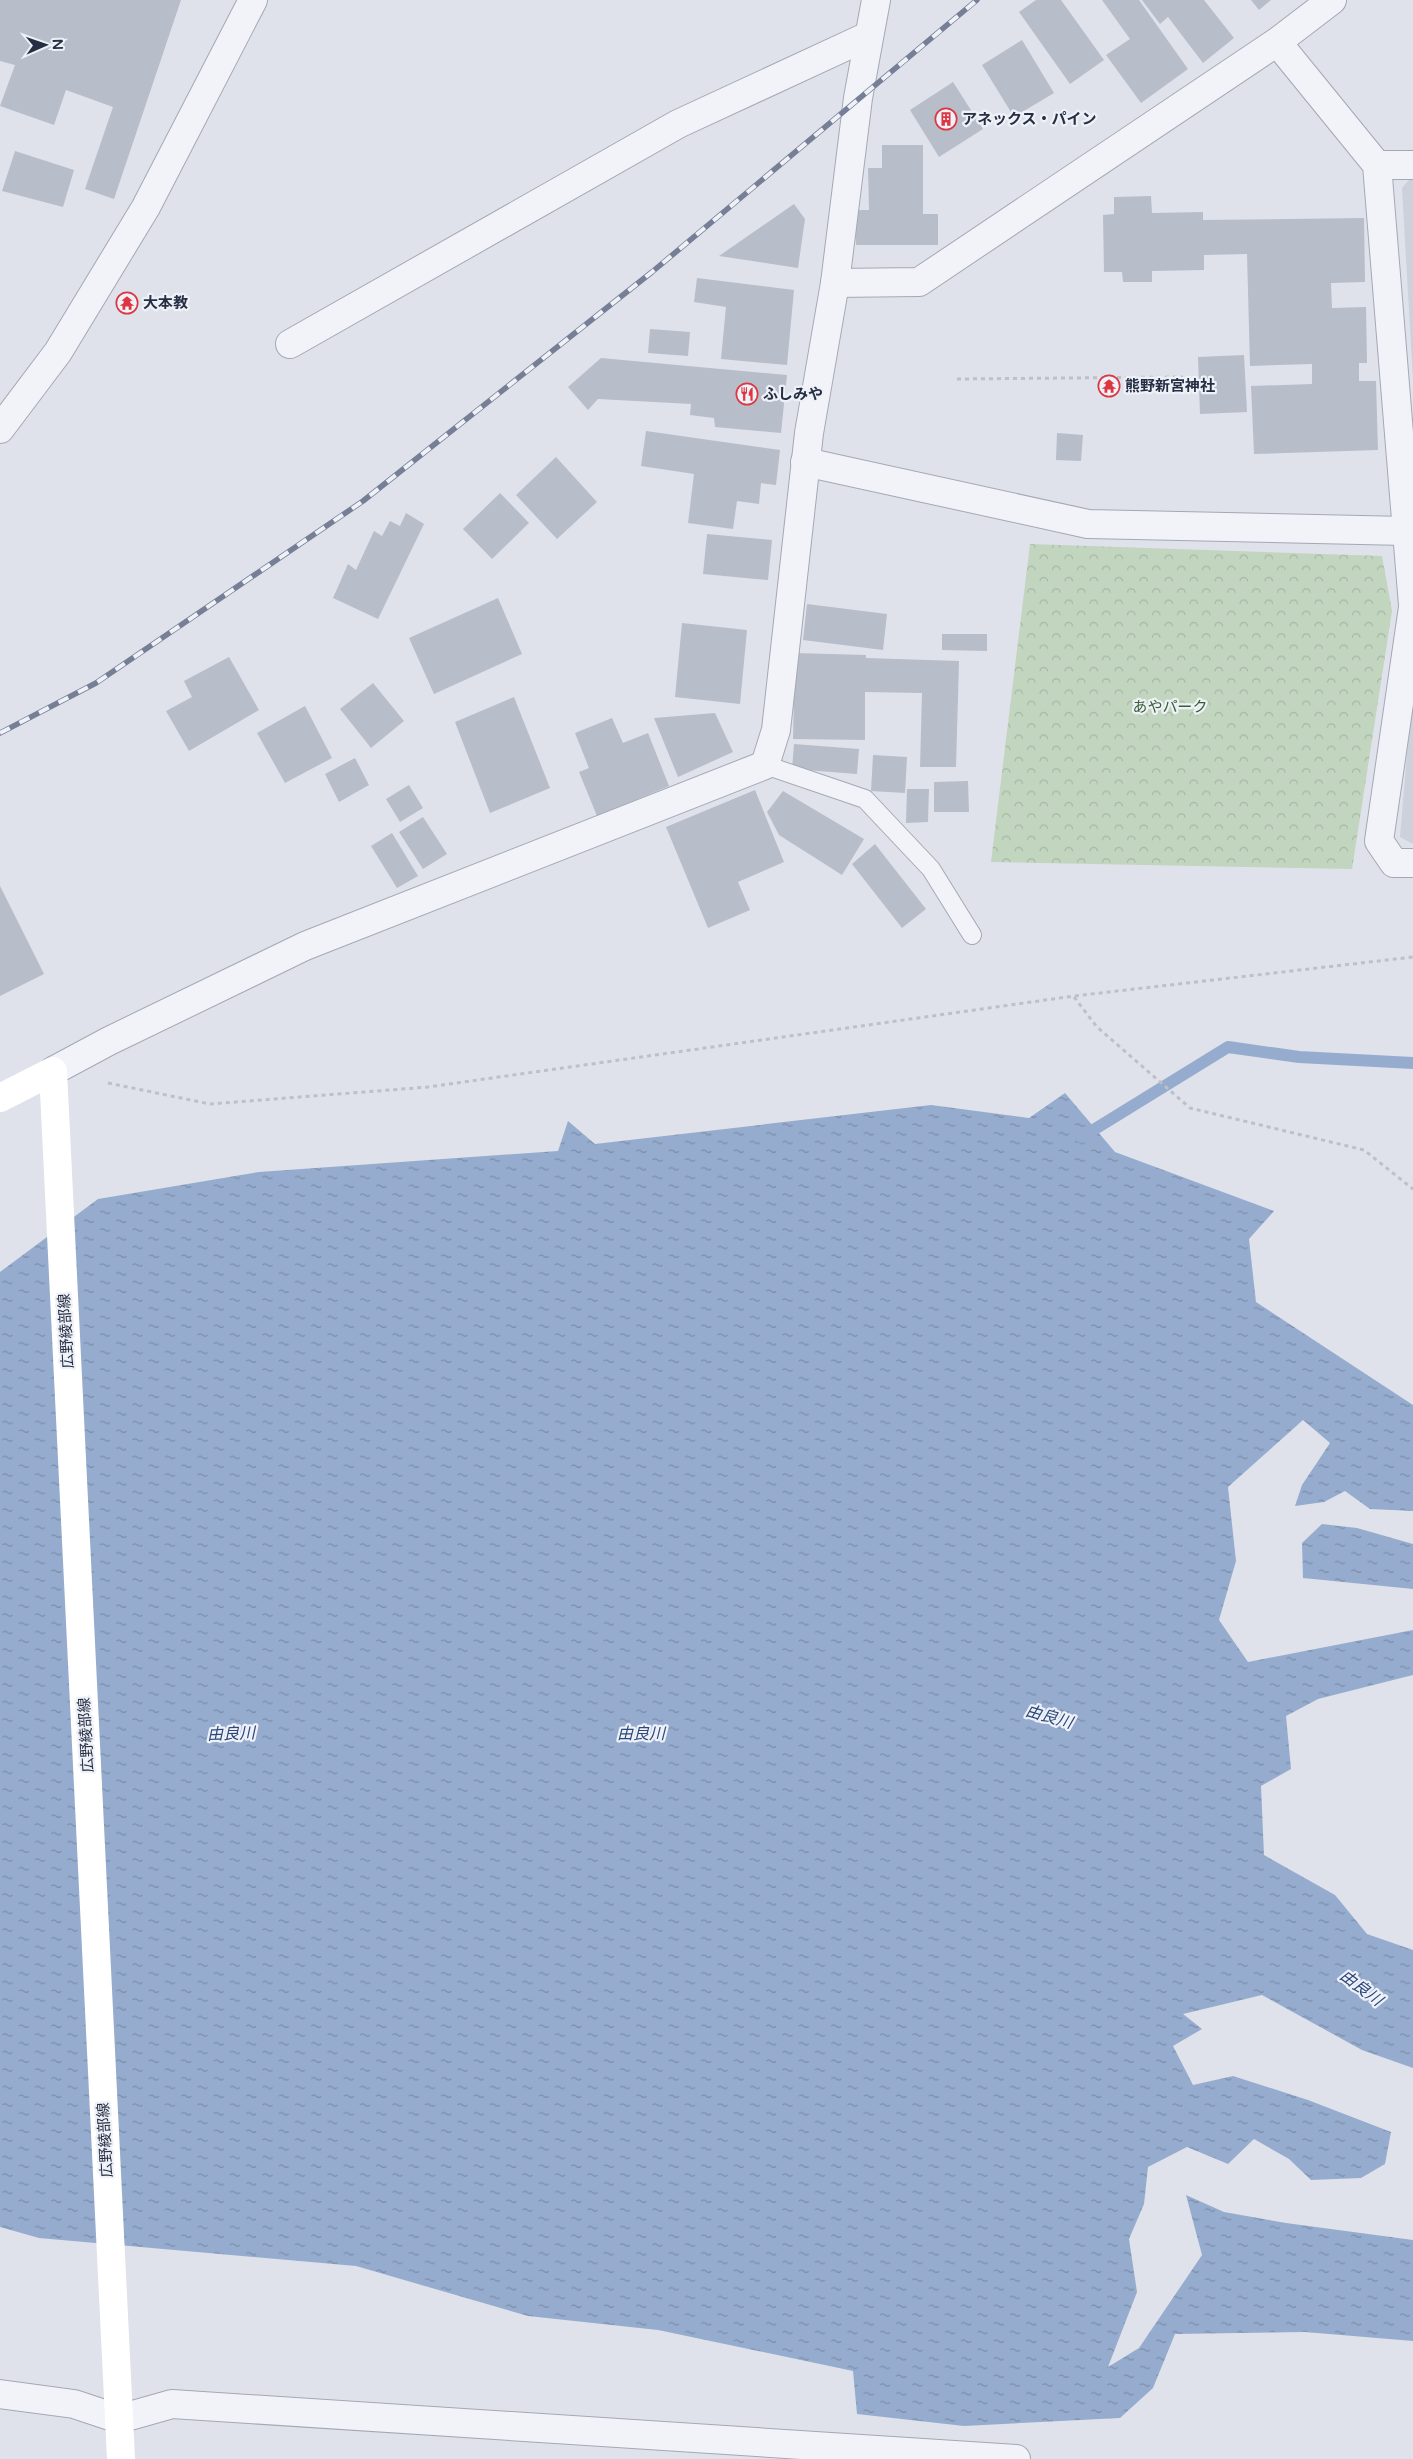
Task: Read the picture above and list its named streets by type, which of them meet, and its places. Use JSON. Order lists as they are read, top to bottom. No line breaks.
{"streets":{"main road":["広野綾部線"]},"water":["由良川"],"parks":["あやパーク"],"places":{"building":["アネックス・パイン"],"temple":["大本教","熊野新宮神社"],"restaurant":["ふしみや"]},"north":"right"}
